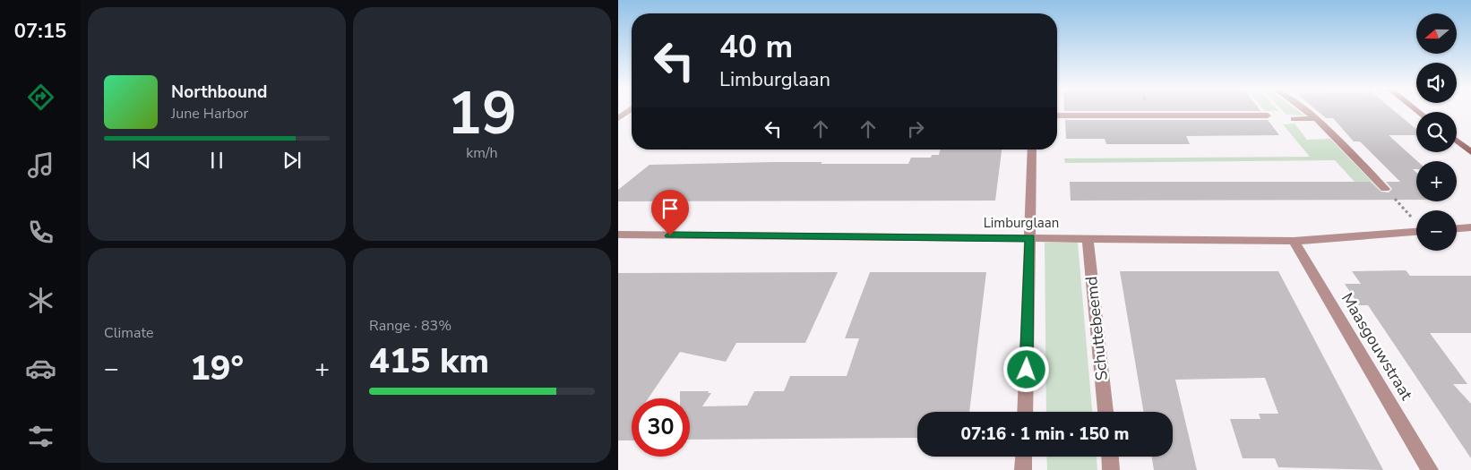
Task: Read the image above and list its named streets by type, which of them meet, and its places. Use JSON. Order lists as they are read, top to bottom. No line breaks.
{"streets":{"street":["Limburglaan","Schuttebeemd","Maasgouwstraat"]},"crossings":[["Limburglaan","Schuttebeemd"],["Limburglaan","Maasgouwstraat"]],"north":"left","page":{"tabs":"07:15","tile":[["19","km/h"],"Climate",["Range · 83%","415 km"]],"map_buttons":["+","−"],"turn":["40 m","Limburglaan"],"song":["Northbound","June Harbor"],"heat":["−","19°","+"],"limit":"30","trip":"07:16 · 1 min · 150 m"}}
